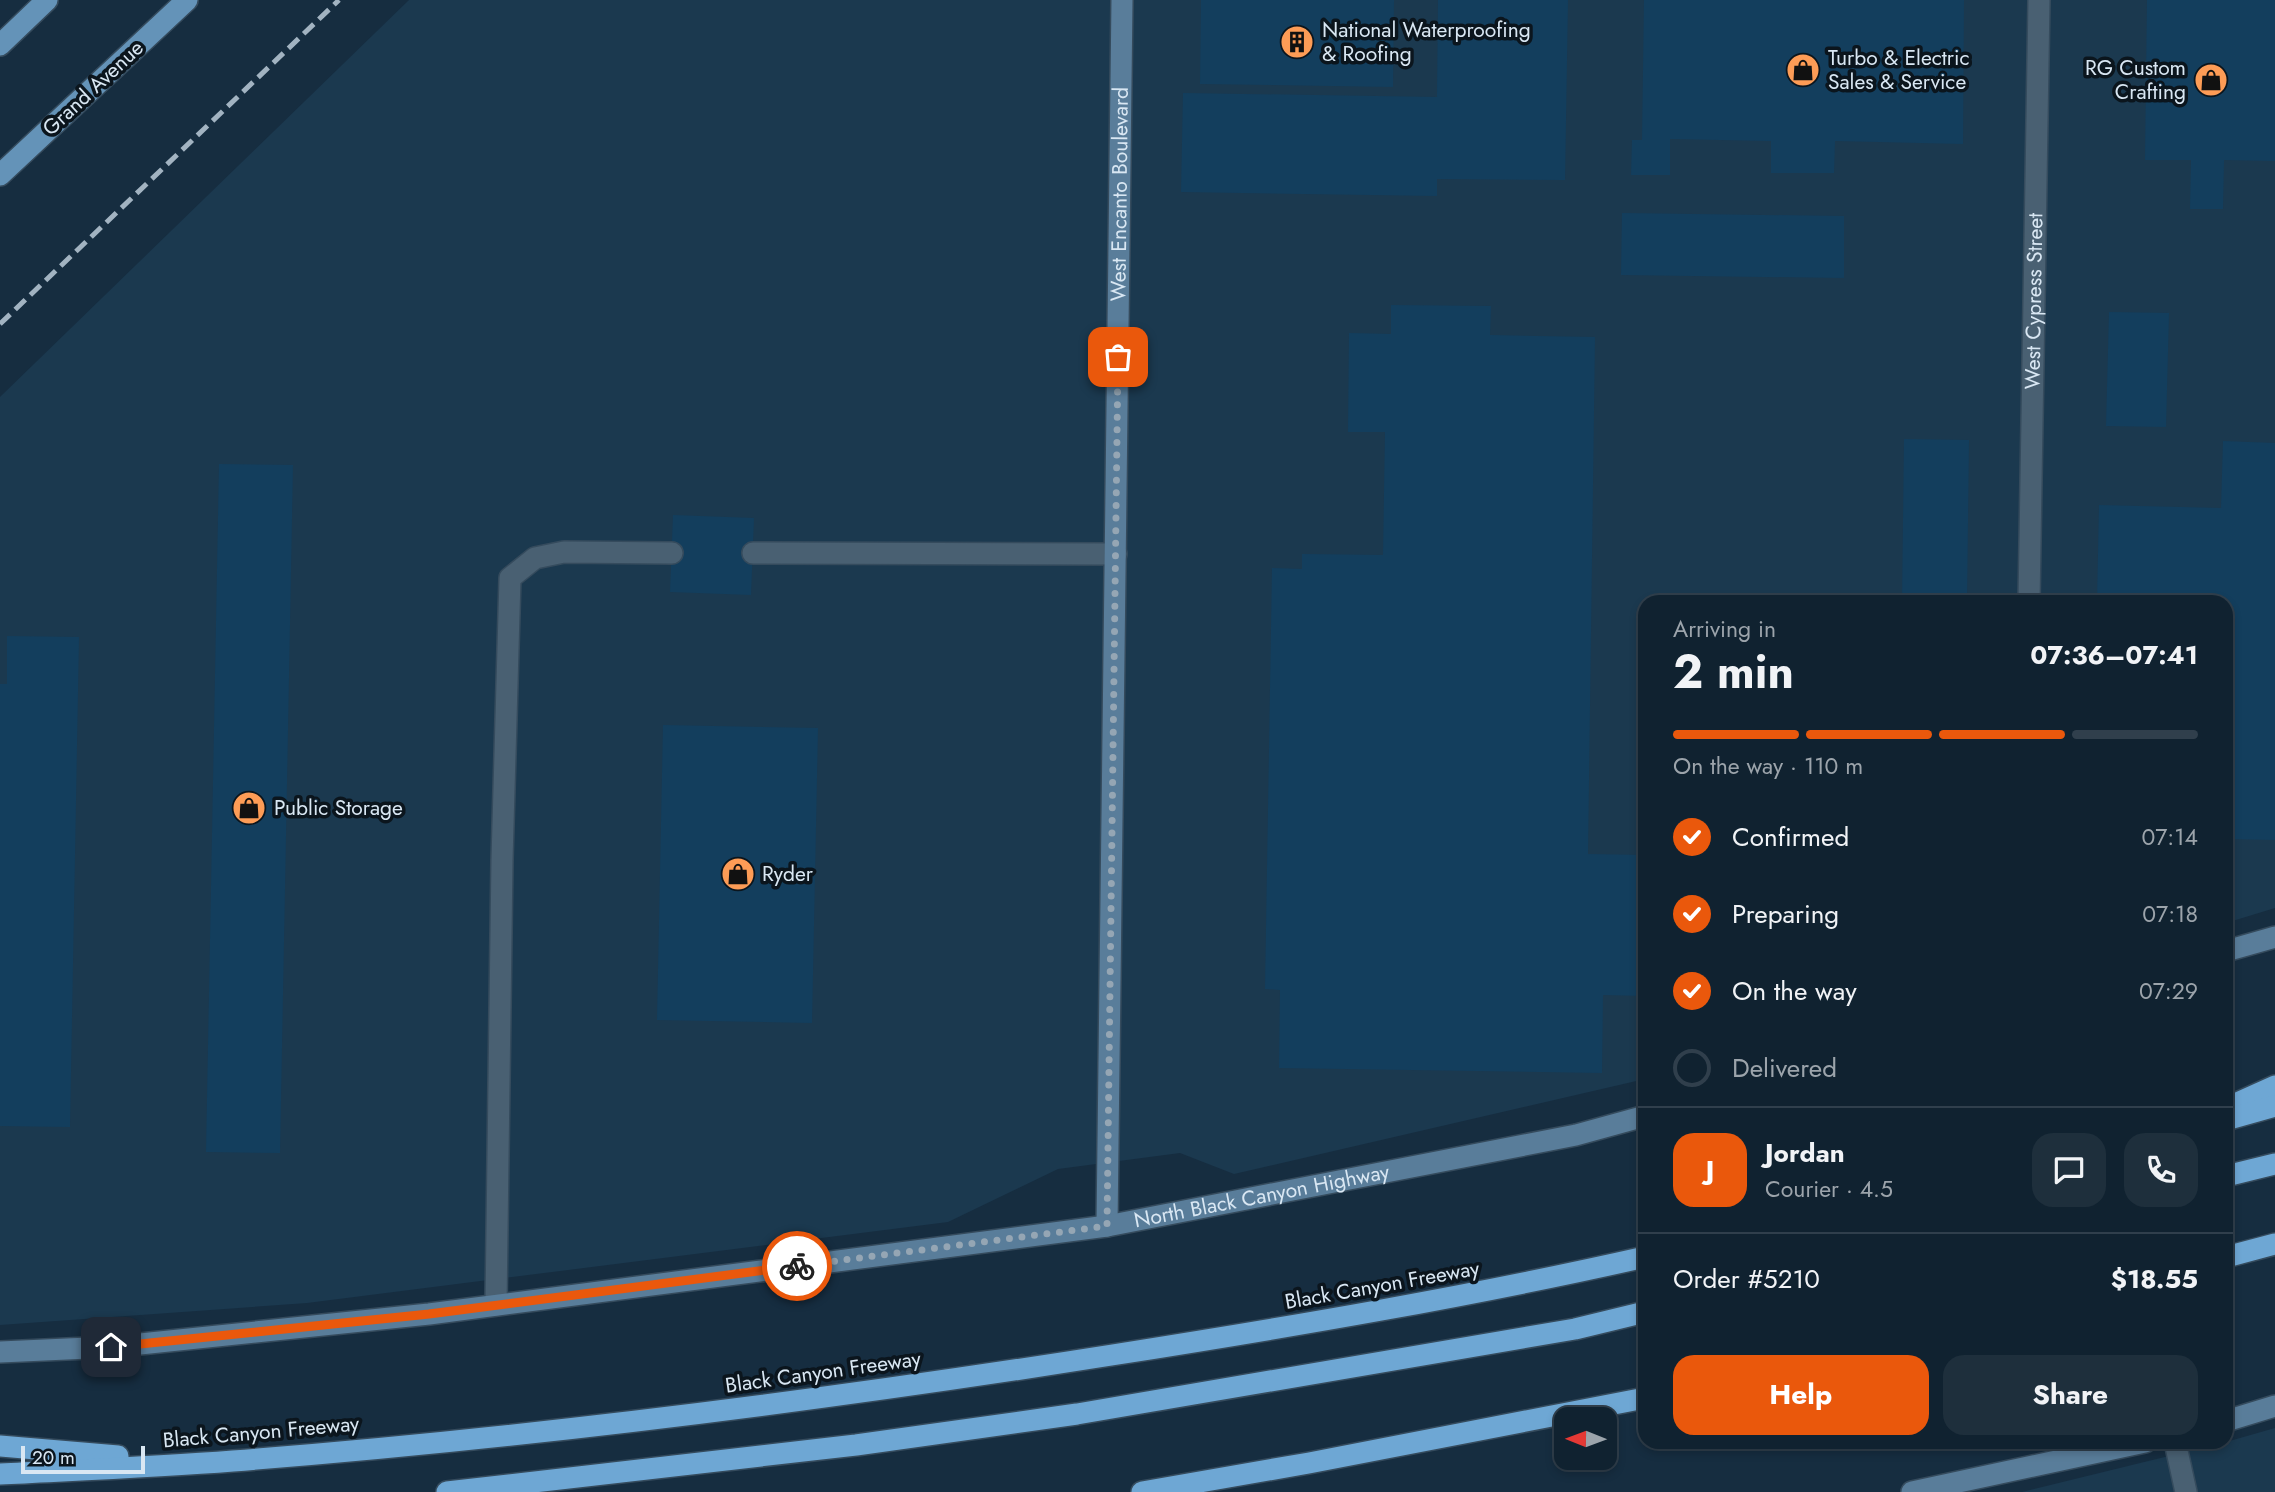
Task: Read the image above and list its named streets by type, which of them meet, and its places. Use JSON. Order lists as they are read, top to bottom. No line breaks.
{"streets":{"highway":["Black Canyon Freeway"],"main road":["Grand Avenue","West Encanto Boulevard","North Black Canyon Highway"],"street":["West Cypress Street"]},"crossings":[["West Encanto Boulevard","North Black Canyon Highway"]],"places":{"building":["National Waterproofing & Roofing"],"shop":["Turbo & Electric Sales & Service","RG Custom Crafting","Public Storage","Ryder"]},"scale_bar":"20 m","north":"left","page":{"heading":["2 min","Arriving in","07:36–07:41"],"panel":["Jordan","Courier · 4.5","Order #5210","$18.55"],"bar":"On the way · 110 m","list":[["Confirmed","07:14"],["Preparing","07:18"],["On the way","07:29"],"Delivered"],"round":"J","buttons":["Help","Share"],"scale":"20 m"}}
